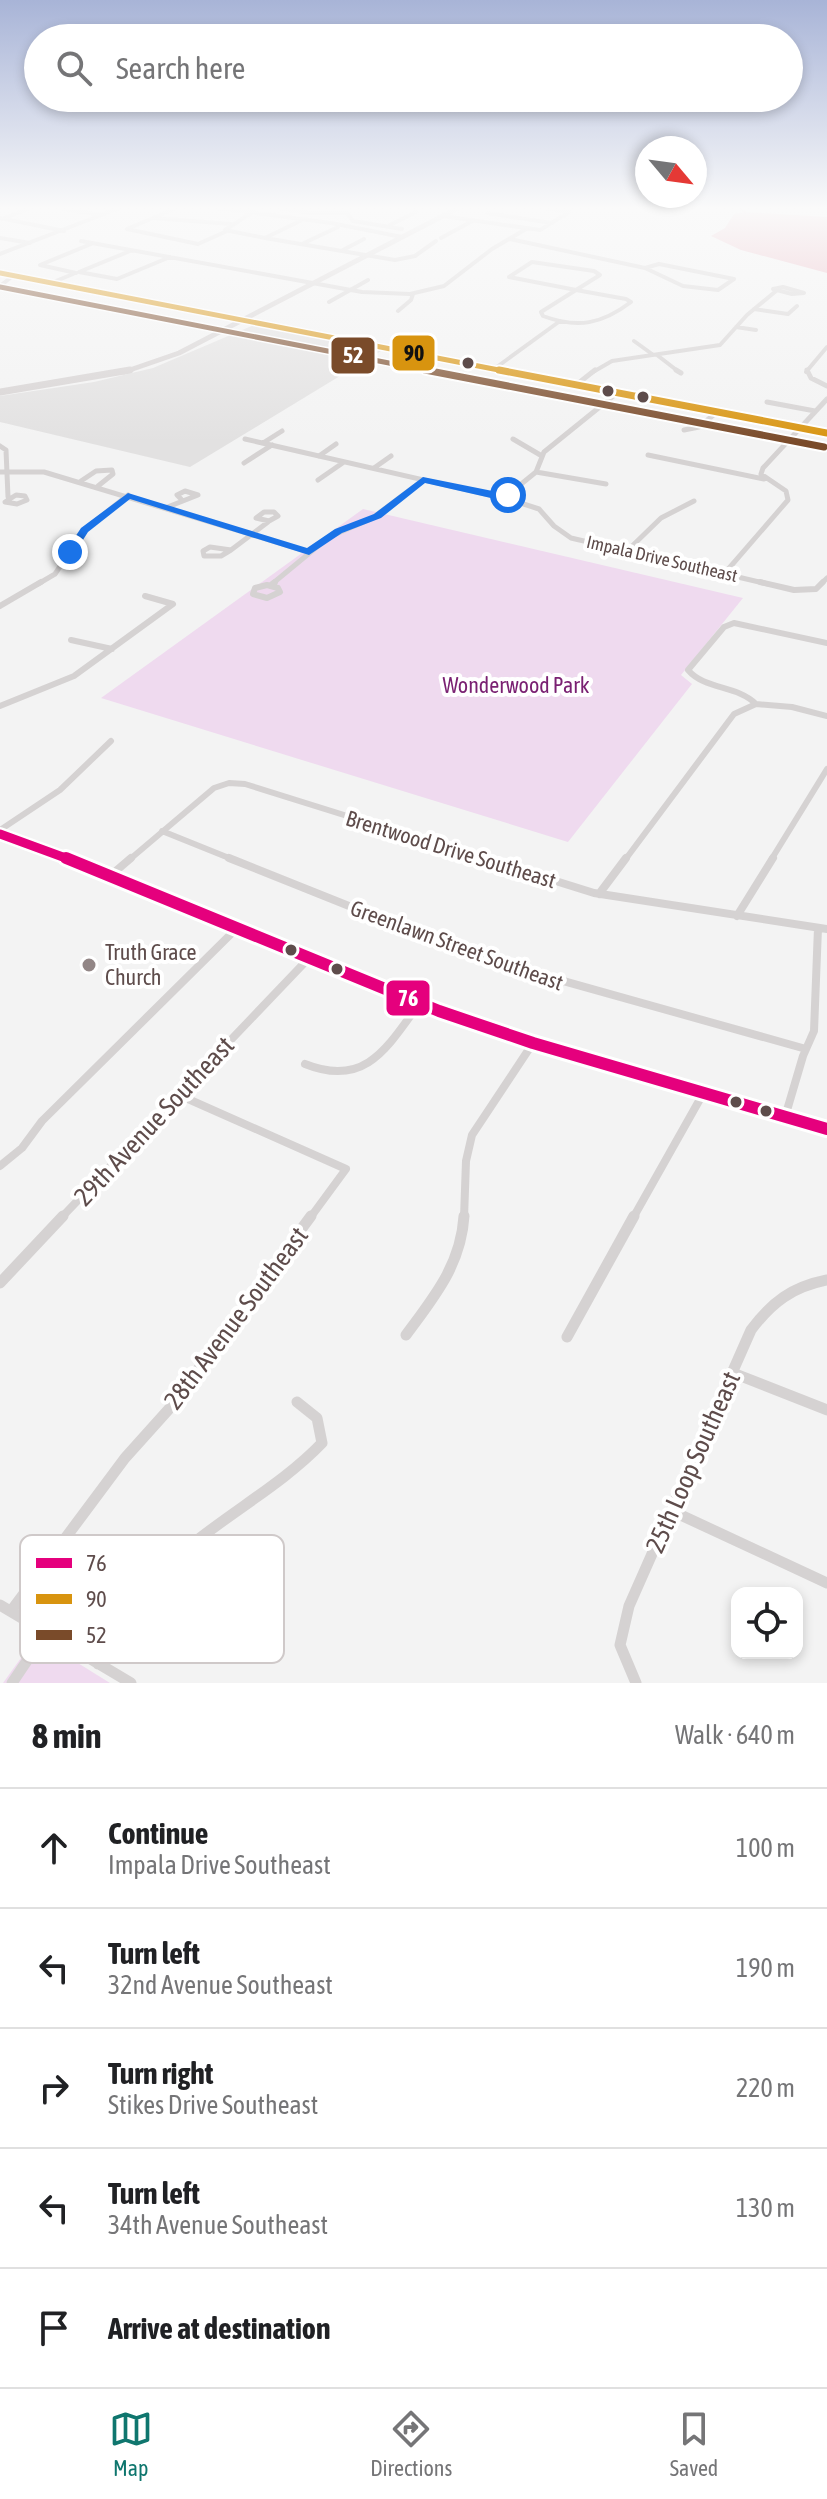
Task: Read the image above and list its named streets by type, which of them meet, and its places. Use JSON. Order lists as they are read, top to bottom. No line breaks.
{"streets":{"street":["Impala Drive Southeast","Brentwood Drive Southeast","Greenlawn Street Southeast","29th Avenue Southeast","28th Avenue Southeast","25th Loop Southeast"]},"crossings":[["Brentwood Drive Southeast","Greenlawn Street Southeast"],["29th Avenue Southeast","28th Avenue Southeast"]],"parks":["Wonderwood Park"],"places":["Truth Grace Church"],"lines":["transit line 90","transit line 52","transit line 76"],"legend":["76","90","52"],"north":"bottom right","page":{"search":"Search here","heading":["8 min","Walk · 640 m"],"list":[["Continue","Impala Drive Southeast","100 m"],["Turn left","32nd Avenue Southeast","190 m"],["Turn right","Stikes Drive Southeast","220 m"],["Turn left","34th Avenue Southeast","130 m"],"Arrive at destination"],"nav":["Map","Directions","Saved"]}}
